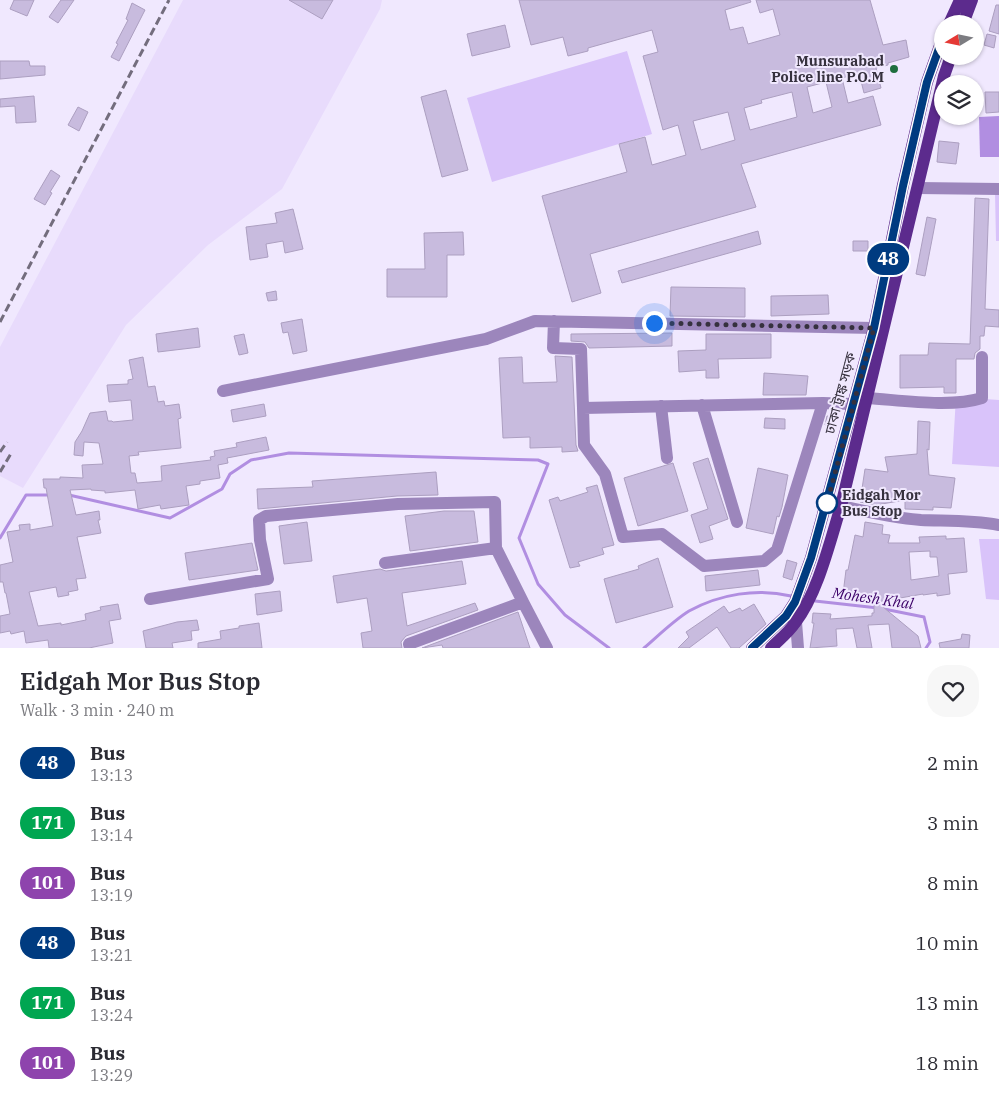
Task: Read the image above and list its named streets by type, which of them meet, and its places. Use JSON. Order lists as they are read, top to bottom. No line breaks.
{"streets":{"main road":["ঢাকা ট্রাঙ্ক সড়ক"]},"water":["Mohesh Khal"],"places":["Munsurabad Police line P.O.M","Eidgah Mor Bus Stop"],"lines":["bus line 48"],"north":"left","page":{"on_map":"48","heading":["Eidgah Mor Bus Stop","Walk · 3 min · 240 m"],"list":[{"mark":"48","name":"Bus","note":"13:13","value":"2 min"},{"mark":"171","name":"Bus","note":"13:14","value":"3 min"},{"mark":"101","name":"Bus","note":"13:19","value":"8 min"},{"mark":"48","name":"Bus","note":"13:21","value":"10 min"},{"mark":"171","name":"Bus","note":"13:24","value":"13 min"},{"mark":"101","name":"Bus","note":"13:29","value":"18 min"}]}}
